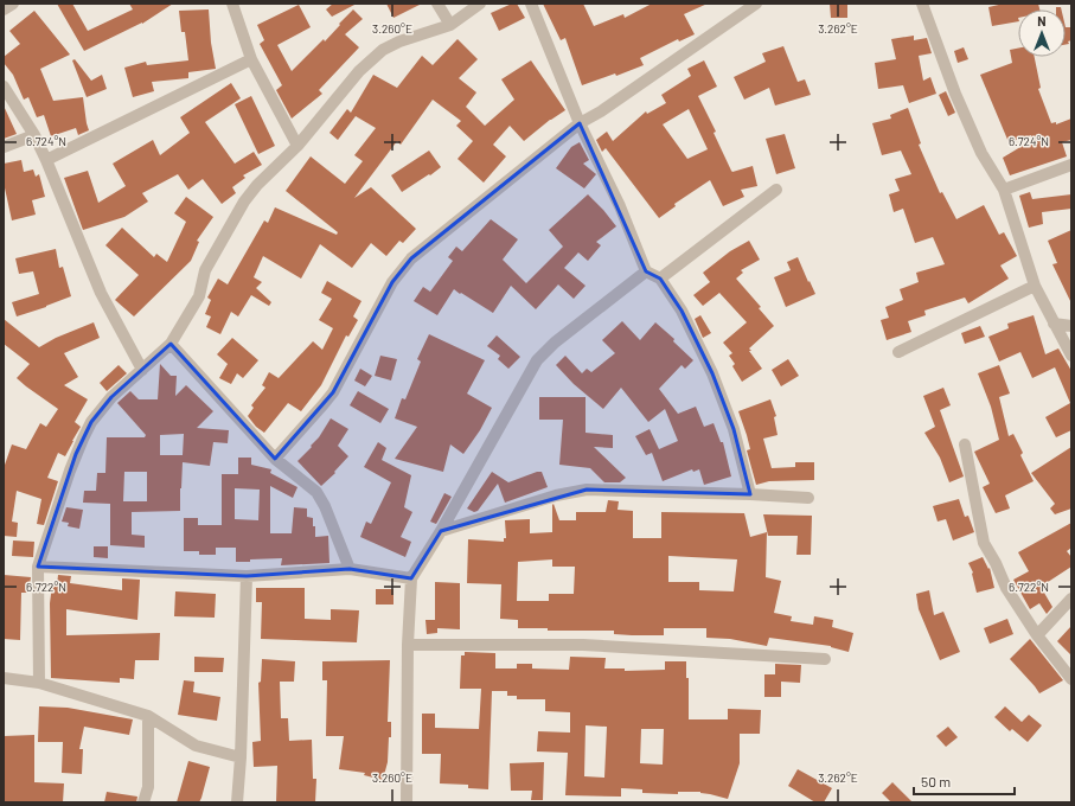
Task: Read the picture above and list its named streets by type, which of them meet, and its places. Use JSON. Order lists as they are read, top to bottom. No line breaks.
{"scale_bar":"50 m","north":"top","coordinates":["3.260°E","3.262°E","6.724°N","6.722°N"]}
